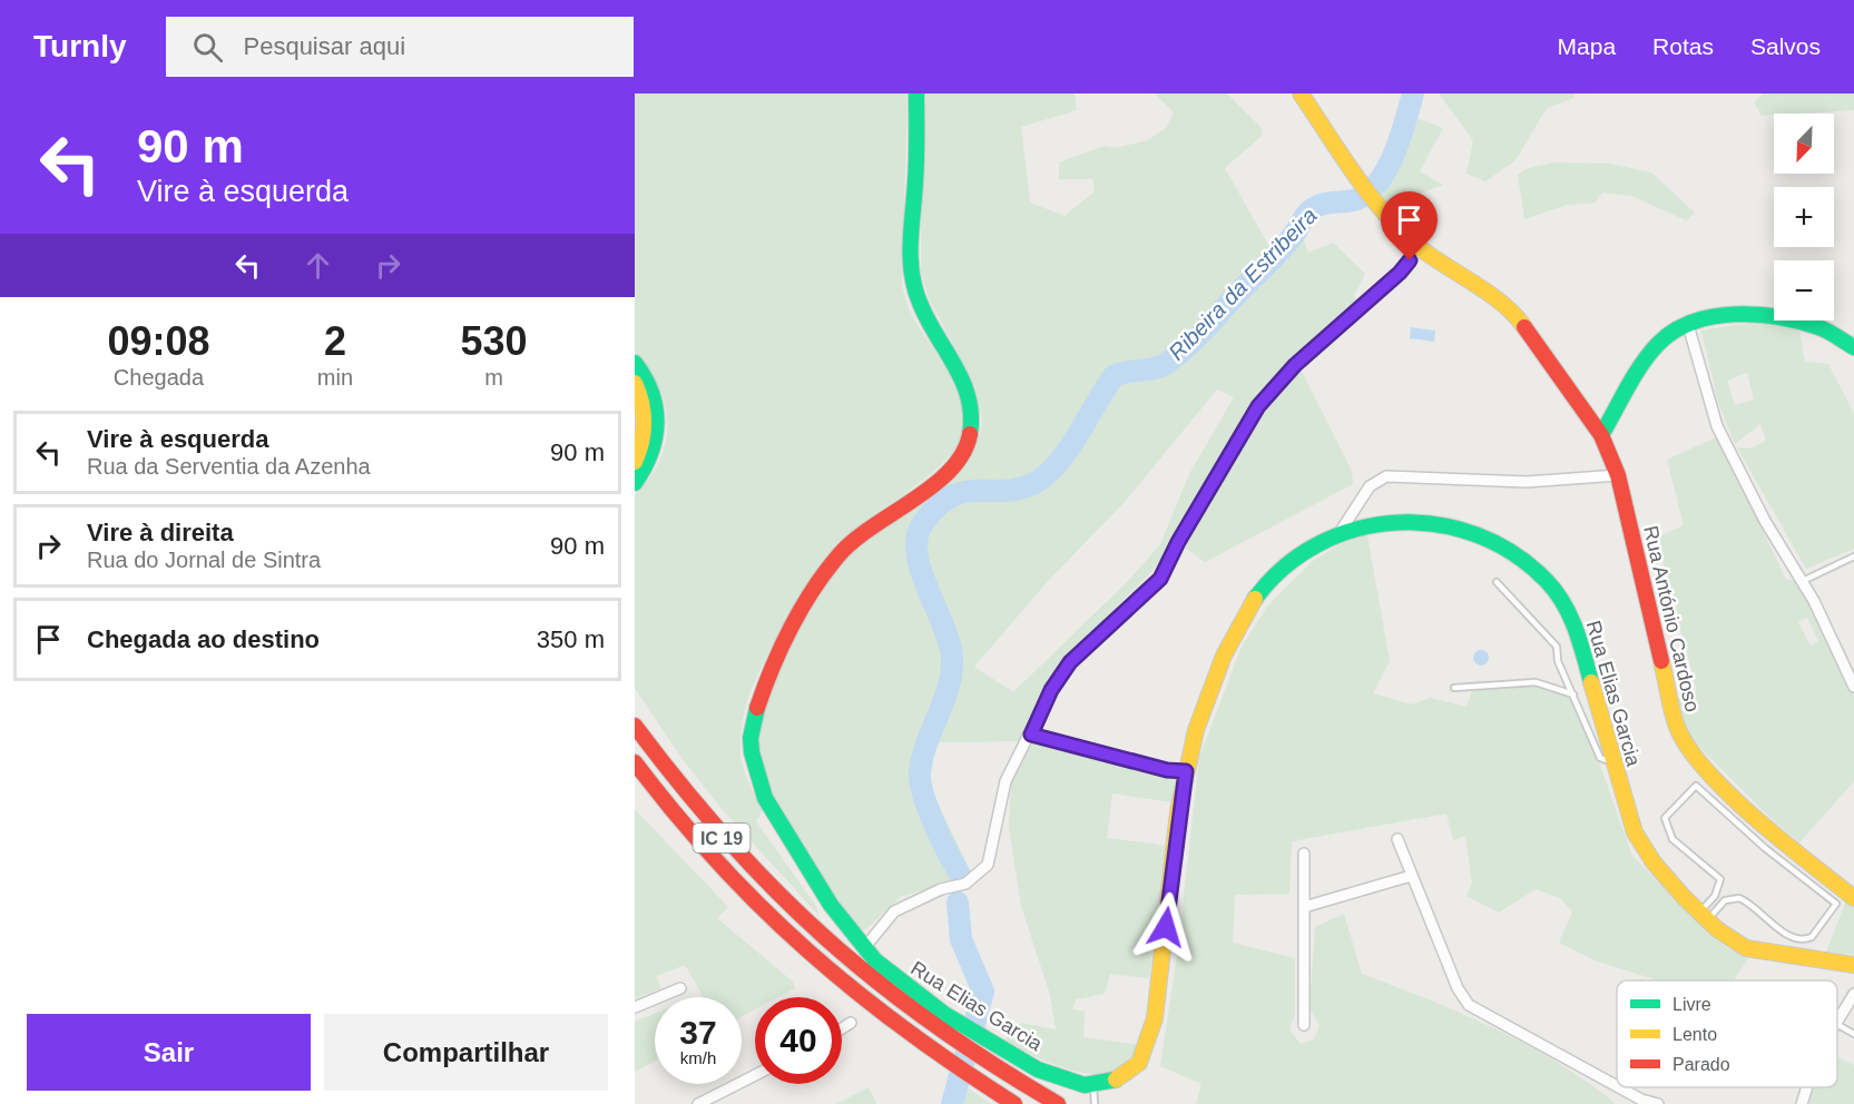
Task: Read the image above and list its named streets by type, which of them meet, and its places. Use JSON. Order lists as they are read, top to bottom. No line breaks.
{"streets":{"main road":["Rua António Cardoso","Rua Elias Garcia","IC 19"]},"water":["Ribeira da Estribeira"],"legend":["Livre","Lento","Parado"],"north":"bottom left","page":{"header":"Turnly","search":"Pesquisar aqui","nav":["Mapa","Rotas","Salvos"],"turn":["90 m","Vire à esquerda"],"map_buttons":["+","−"],"eta":["09:08","Chegada","2","min","530","m"],"list":[{"name":"Vire à esquerda","note":"Rua da Serventia da Azenha","value":"90 m"},{"name":"Vire à direita","note":"Rua do Jornal de Sintra","value":"90 m"},{"name":"Chegada ao destino","value":"350 m"}],"speed":"37 km/h","limit":"40","buttons":["Sair","Compartilhar"]}}
